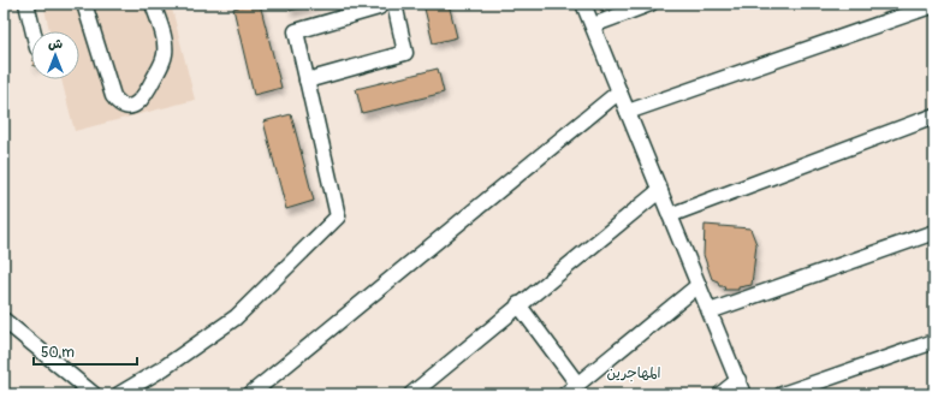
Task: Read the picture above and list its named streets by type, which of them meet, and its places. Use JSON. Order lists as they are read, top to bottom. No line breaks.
{"districts":["المهاجرين"],"scale_bar":"50 m","north":"top"}
